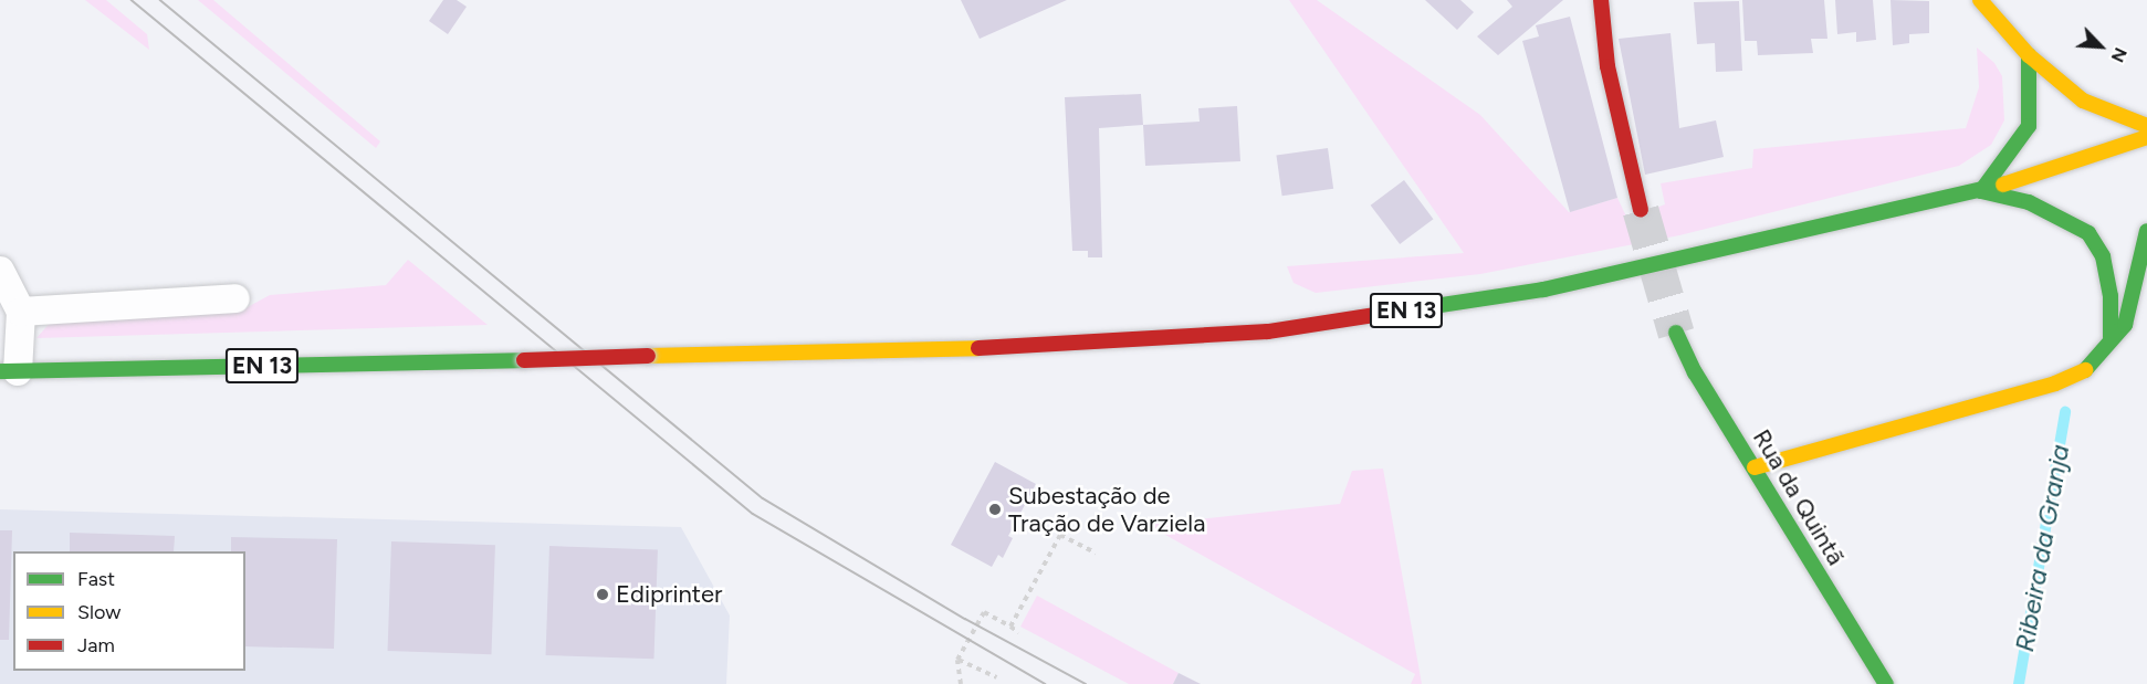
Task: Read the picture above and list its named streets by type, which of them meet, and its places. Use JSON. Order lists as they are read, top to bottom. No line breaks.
{"streets":{"main road":["EN 13","Rua da Quintã"]},"water":["Ribeira da Granja"],"places":["Subestação de Tração de Varziela","Ediprinter"],"legend":["Fast","Slow","Jam"],"north":"bottom right"}
